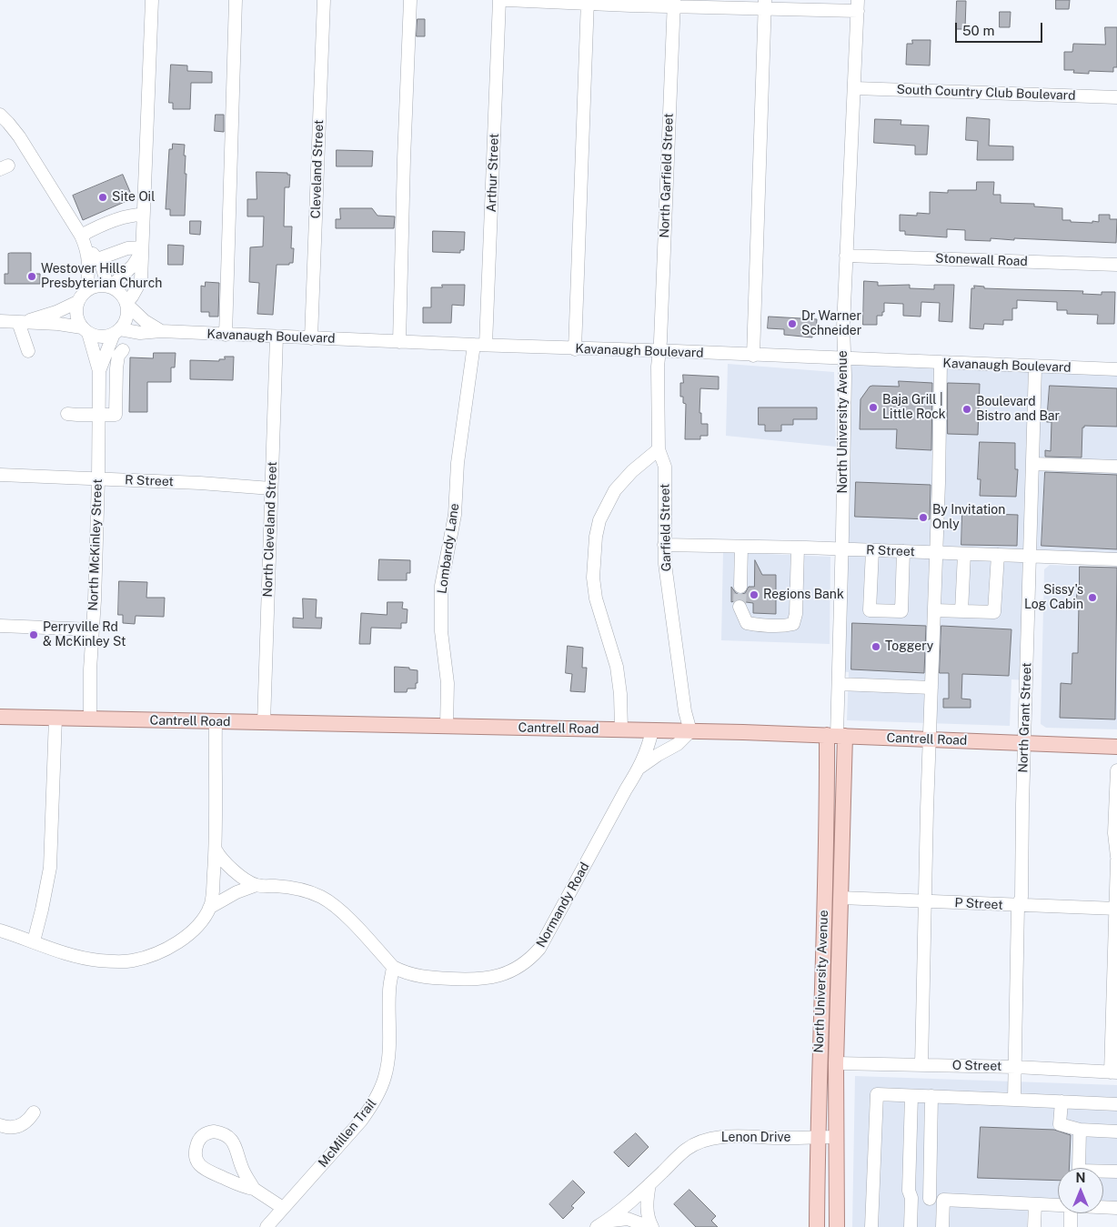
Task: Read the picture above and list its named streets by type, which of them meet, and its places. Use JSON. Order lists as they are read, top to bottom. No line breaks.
{"streets":{"main road":["North University Avenue","Cantrell Road"],"street":["South Country Club Boulevard","Cleveland Street","Arthur Street","North Garfield Street","Stonewall Road","Kavanaugh Boulevard","R Street","Garfield Street","North Cleveland Street","North McKinley Street","Lombardy Lane","North Grant Street","P Street","Normandy Road","O Street","McMillen Trail","Lenon Drive"]},"crossings":[["South Country Club Boulevard","North University Avenue"],["Cleveland Street","Kavanaugh Boulevard"],["Arthur Street","Kavanaugh Boulevard"],["Arthur Street","Lombardy Lane"],["North Garfield Street","Kavanaugh Boulevard"],["North Garfield Street","Garfield Street"],["Stonewall Road","North University Avenue"],["Kavanaugh Boulevard","North University Avenue"],["Kavanaugh Boulevard","Garfield Street"],["Kavanaugh Boulevard","North Cleveland Street"],["Kavanaugh Boulevard","Lombardy Lane"],["Kavanaugh Boulevard","North Grant Street"],["North University Avenue","R Street"],["North University Avenue","Cantrell Road"],["North University Avenue","P Street"],["North University Avenue","O Street"],["North University Avenue","Lenon Drive"],["R Street","Garfield Street"],["R Street","North Cleveland Street"],["R Street","North McKinley Street"],["R Street","North Grant Street"],["Garfield Street","Cantrell Road"],["Garfield Street","Normandy Road"],["North Cleveland Street","Cantrell Road"],["North McKinley Street","Cantrell Road"],["Lombardy Lane","Cantrell Road"],["North Grant Street","Cantrell Road"],["North Grant Street","P Street"],["North Grant Street","O Street"],["Cantrell Road","Normandy Road"],["Normandy Road","McMillen Trail"]],"places":["Site Oil","Westover Hills Presbyterian Church","Dr Warner Schneider","Baja Grill | Little Rock","Boulevard Bistro and Bar","By Invitation Only","Regions Bank","Sissy's Log Cabin","Perryville Rd & McKinley St","Toggery"],"scale_bar":"50 m","north":"top"}
